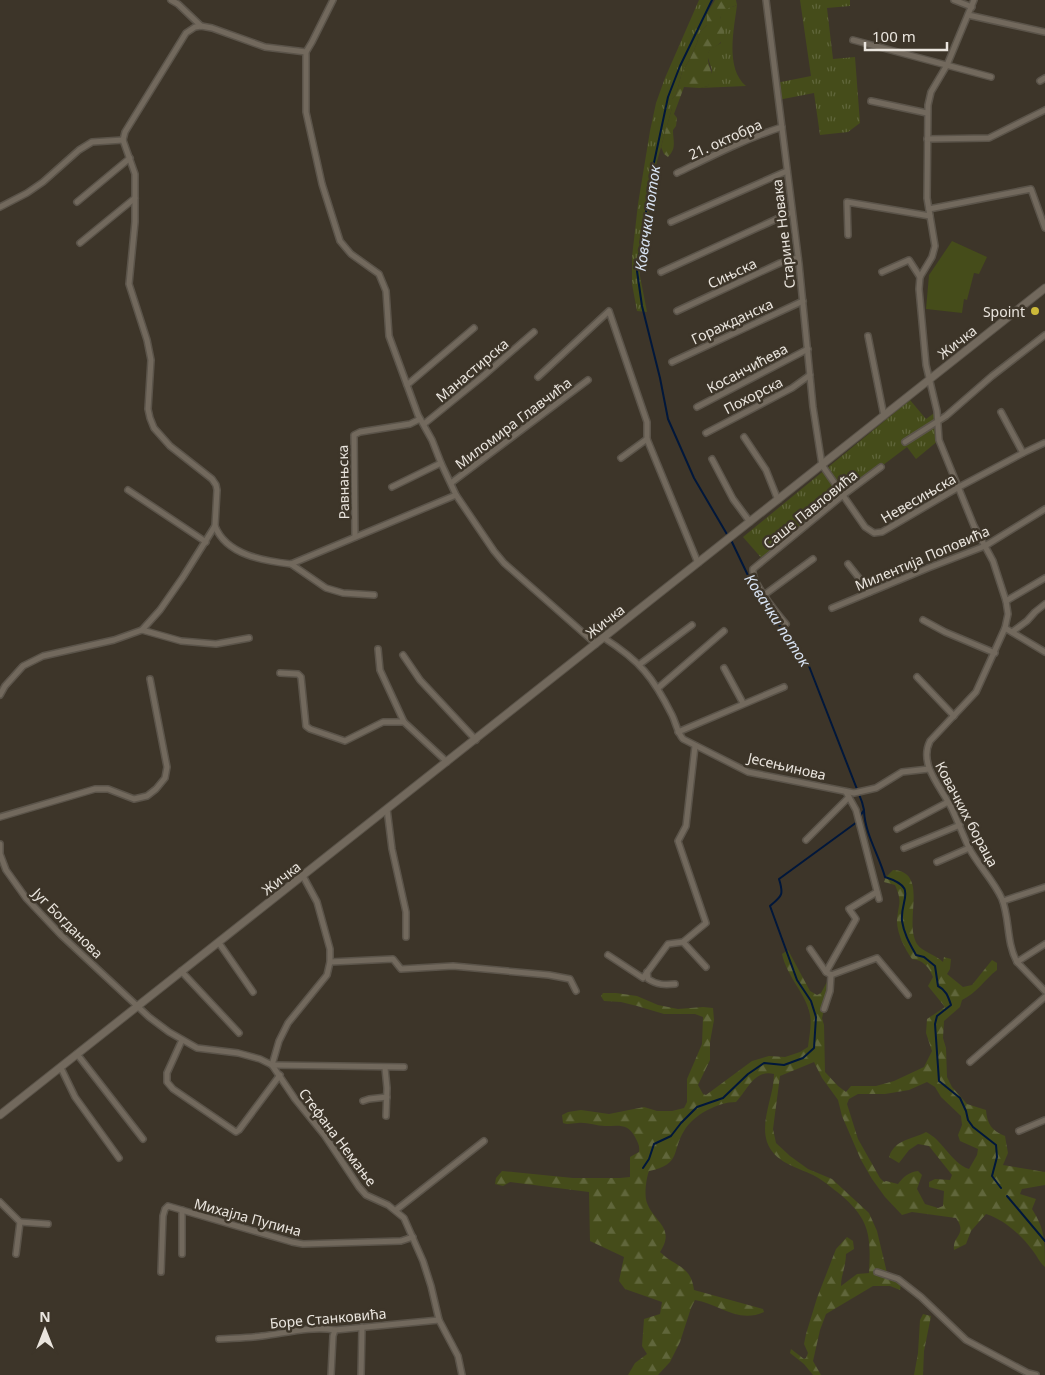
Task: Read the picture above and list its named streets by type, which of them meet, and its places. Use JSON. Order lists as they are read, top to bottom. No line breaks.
{"streets":{"main road":["Жичка"],"street":["21. октобра","Старине Новака","Сињска","Горажданска","Косанчићева","Манастирска","Похорска","Миломира Главчића","Равнањска","Невесињска","Саше Павловића","Милентија Поповића","Јесењинова","Ковачких бораца","Југ Богданова","Стефана Немање","Михајла Пупина","Боре Станковића"]},"crossings":[["21. октобра","Старине Новака"],["Старине Новака","Сињска"],["Старине Новака","Горажданска"],["Старине Новака","Жичка"],["Старине Новака","Косанчићева"],["Старине Новака","Похорска"],["Старине Новака","Невесињска"],["Жичка","Невесињска"],["Жичка","Јесењинова"],["Жичка","Ковачких бораца"],["Жичка","Југ Богданова"],["Невесињска","Саше Павловића"],["Невесињска","Ковачких бораца"],["Милентија Поповића","Ковачких бораца"],["Јесењинова","Ковачких бораца"],["Стефана Немање","Михајла Пупина"],["Стефана Немање","Боре Станковића"]],"water":["Ковачки поток"],"places":["Spoint"],"scale_bar":"100 m","north":"top"}
